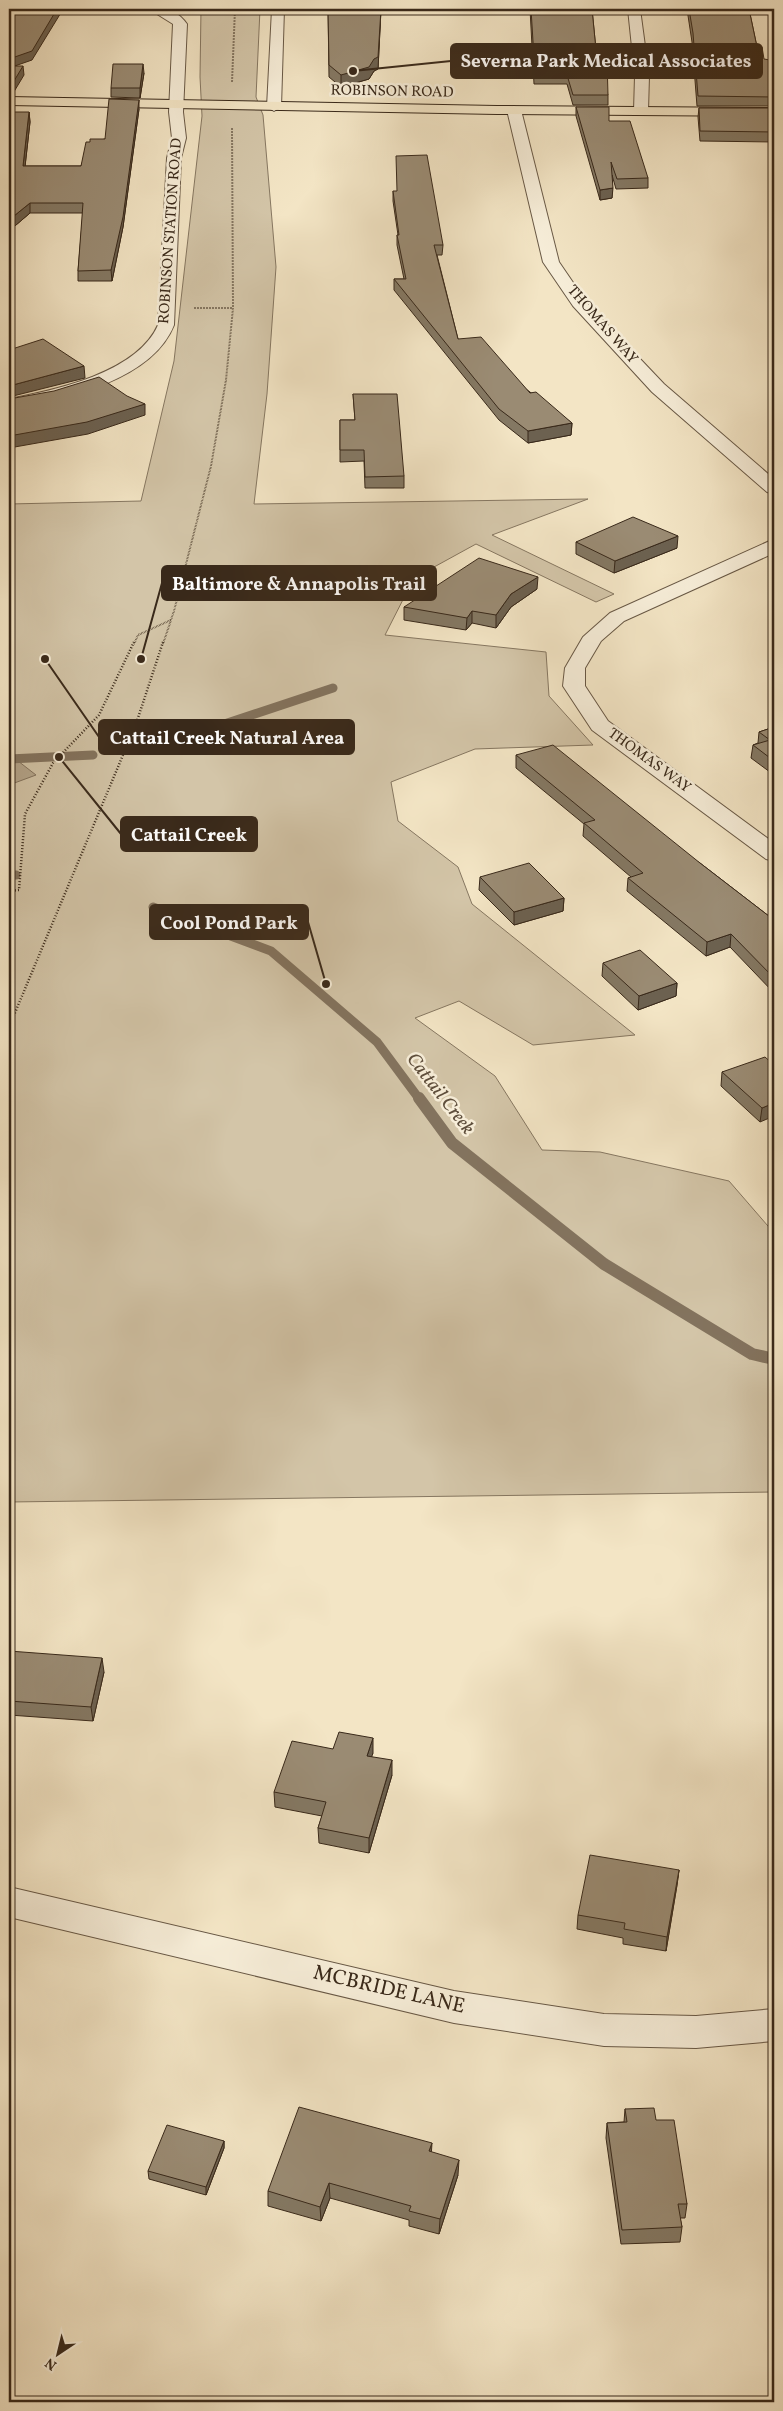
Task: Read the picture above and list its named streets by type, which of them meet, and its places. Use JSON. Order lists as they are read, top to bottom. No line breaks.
{"streets":{"main road":["ROBINSON ROAD"],"street":["ROBINSON STATION ROAD","THOMAS WAY","MCBRIDE LANE"]},"crossings":[["ROBINSON ROAD","ROBINSON STATION ROAD"],["ROBINSON ROAD","THOMAS WAY"]],"water":["Cattail Creek"],"places":["Severna Park Medical Associates","Cattail Creek Natural Area","Baltimore & Annapolis Trail","Cattail Creek","Cool Pond Park"],"north":"bottom left"}
